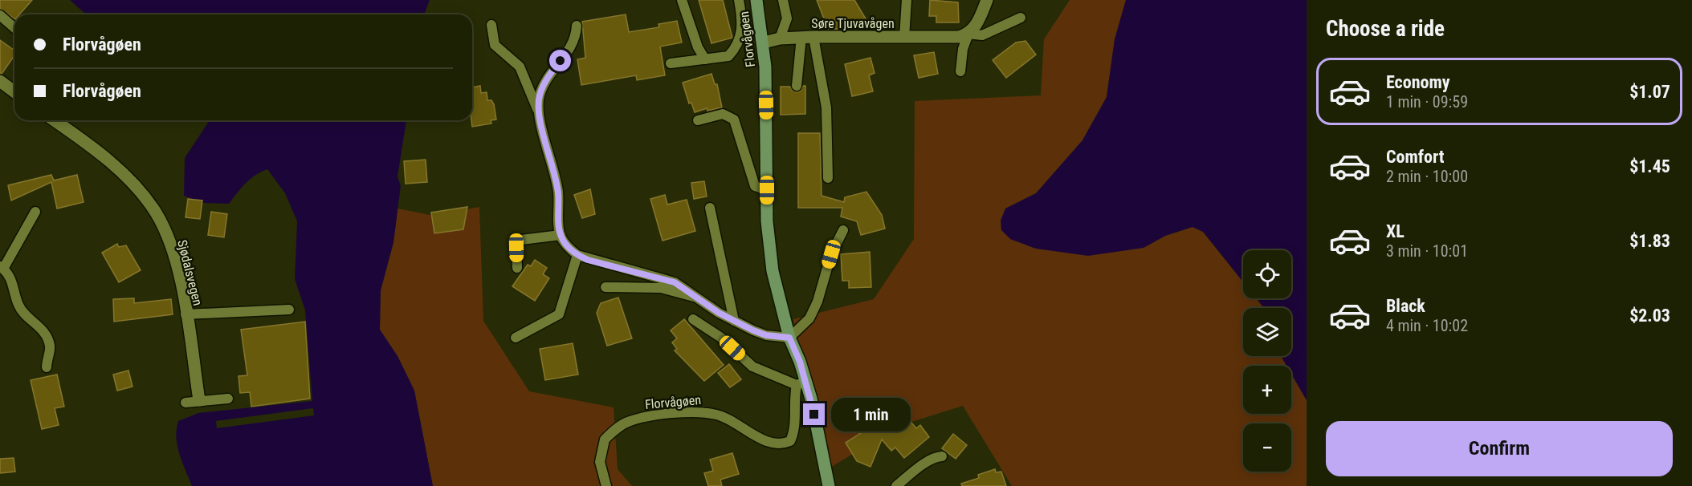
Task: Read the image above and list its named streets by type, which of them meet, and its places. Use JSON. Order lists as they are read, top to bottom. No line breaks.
{"streets":{"main road":["Florvågøen"],"street":["Søre Tjuvavågen","Sjødalsvegen"]},"crossings":[["Søre Tjuvavågen","Florvågøen"]],"page":{"heading":"Choose a ride","banner":["Florvågøen","Florvågøen"],"list":[{"name":"Economy","note":"1 min · 09:59","value":"$1.07"},{"name":"Comfort","note":"2 min · 10:00","value":"$1.45"},{"name":"XL","note":"3 min · 10:01","value":"$1.83"},{"name":"Black","note":"4 min · 10:02","value":"$2.03"}],"map_buttons":["+","−"],"bubble":"1 min","buttons":"Confirm"}}
